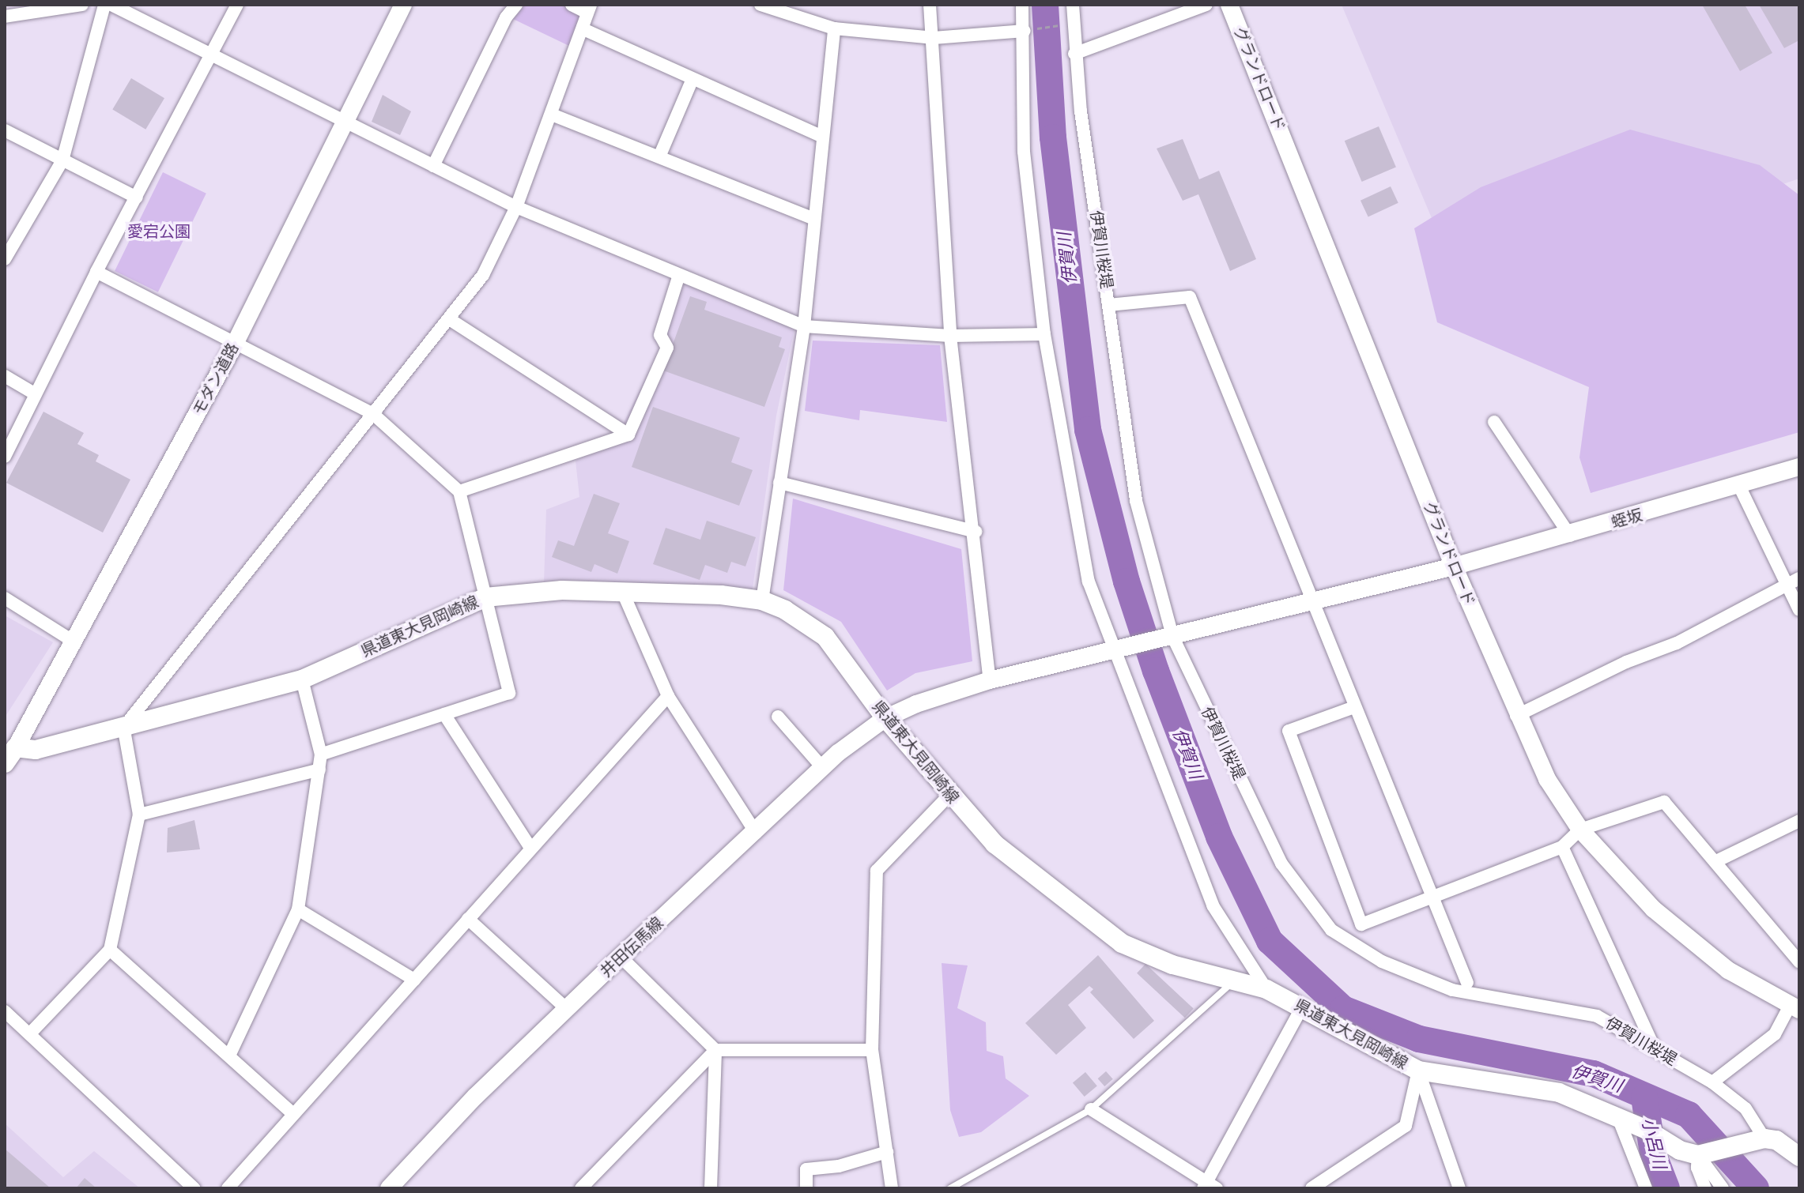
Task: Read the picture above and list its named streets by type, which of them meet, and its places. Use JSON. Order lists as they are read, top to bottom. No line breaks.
{"streets":{"main road":["県道東大見岡崎線"],"street":["グランドロード","伊賀川桜堤","モダン道路","蛭坂","井田伝馬線"]},"crossings":[["グランドロード","蛭坂"],["伊賀川桜堤","蛭坂"],["伊賀川桜堤","井田伝馬線"],["モダン道路","県道東大見岡崎線"],["蛭坂","井田伝馬線"],["県道東大見岡崎線","井田伝馬線"]],"water":["伊賀川","小呂川"],"parks":["愛宕公園"]}
